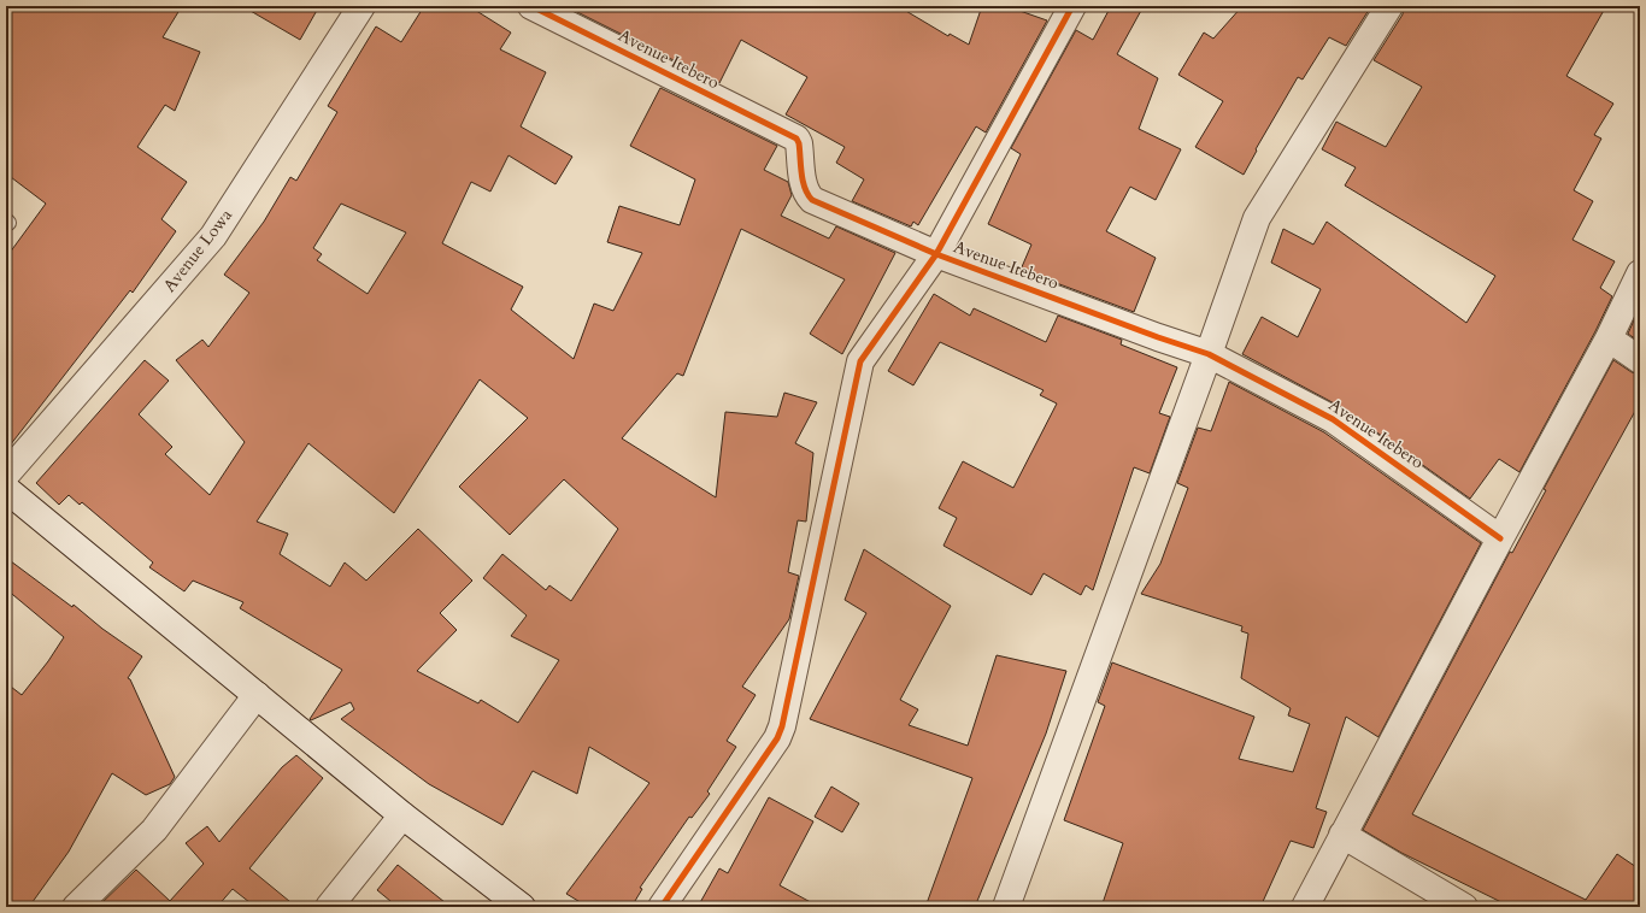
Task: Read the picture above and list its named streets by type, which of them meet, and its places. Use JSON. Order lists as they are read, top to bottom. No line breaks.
{"streets":{"street":["Avenue Itebero","Avenue Lowa"]}}
